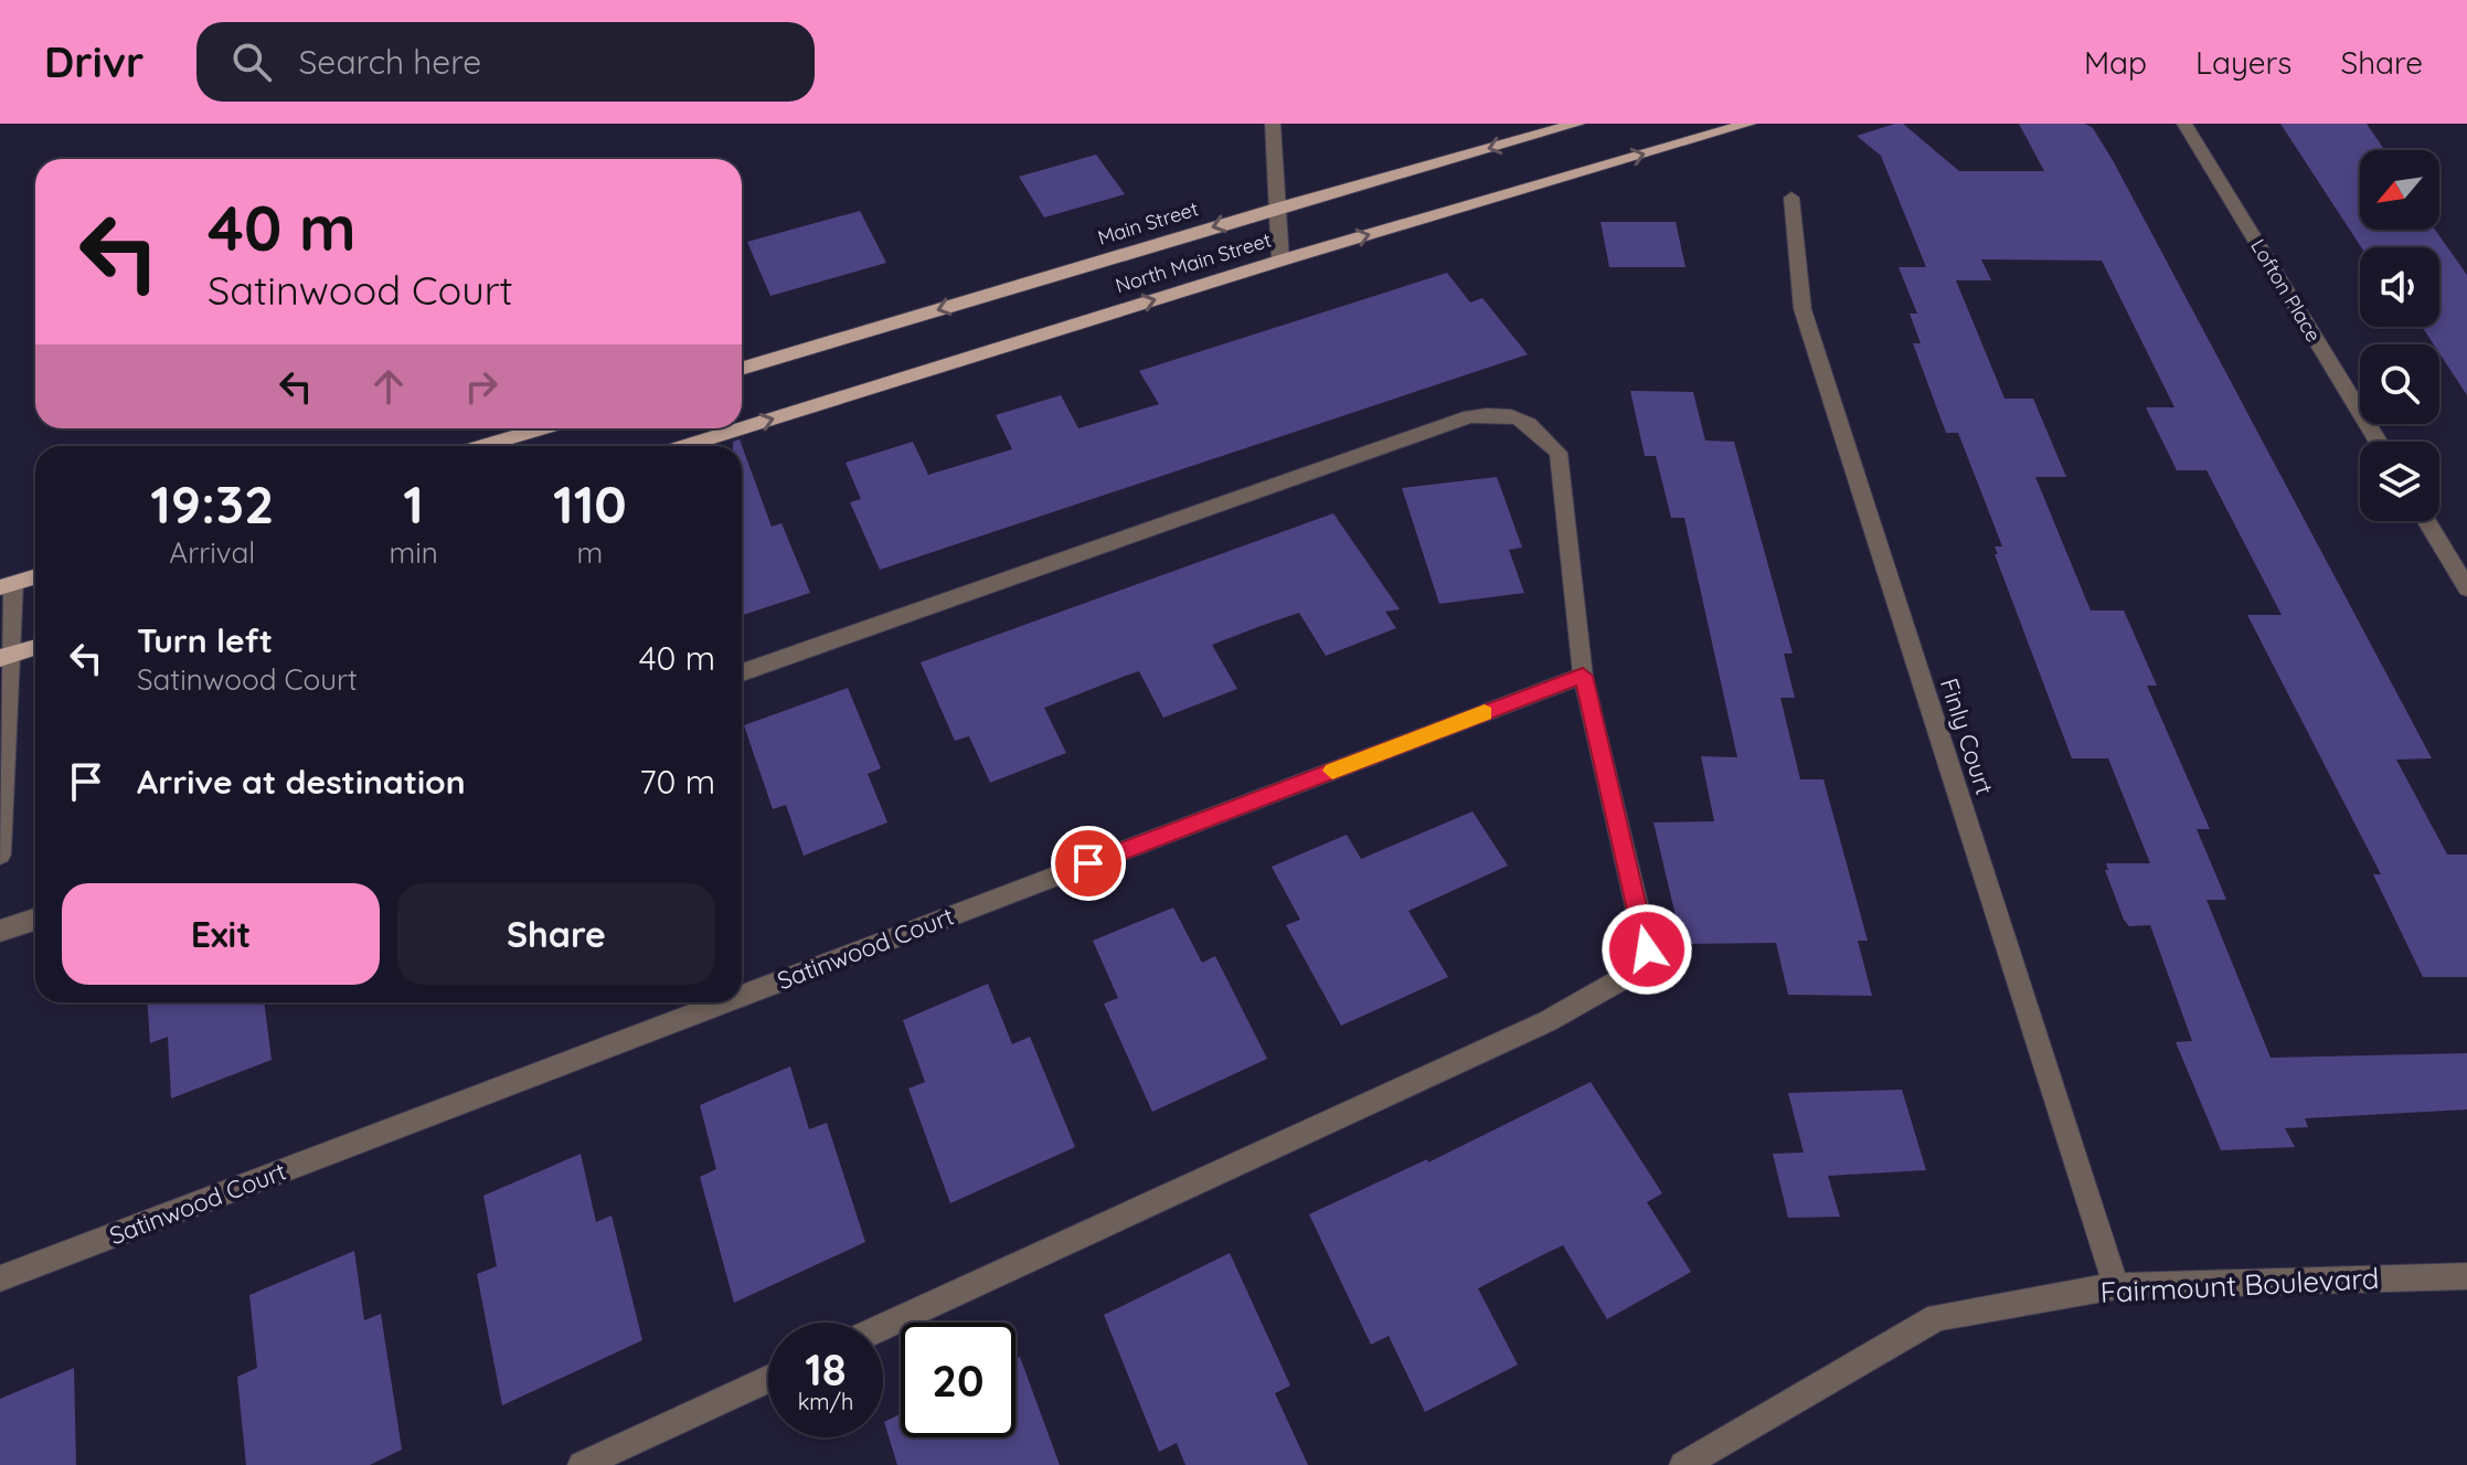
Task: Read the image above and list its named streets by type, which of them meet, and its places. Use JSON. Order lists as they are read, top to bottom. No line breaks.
{"streets":{"main road":["Main Street","North Main Street"],"street":["Lofton Place","Finly Court","Satinwood Court","Fairmount Boulevard"]},"crossings":[["Finly Court","Fairmount Boulevard"]],"one_way":["Main Street","North Main Street"],"north":"bottom left","page":{"header":"Drivr","search":"Search here","nav":["Map","Layers","Share"],"turn":["40 m","Satinwood Court"],"eta":["19:32","Arrival","1","min","110","m"],"list":[{"name":"Turn left","note":"Satinwood Court","value":"40 m"},{"name":"Arrive at destination","value":"70 m"}],"buttons":["Exit","Share"],"speed":"18 km/h","limit":"20"}}
